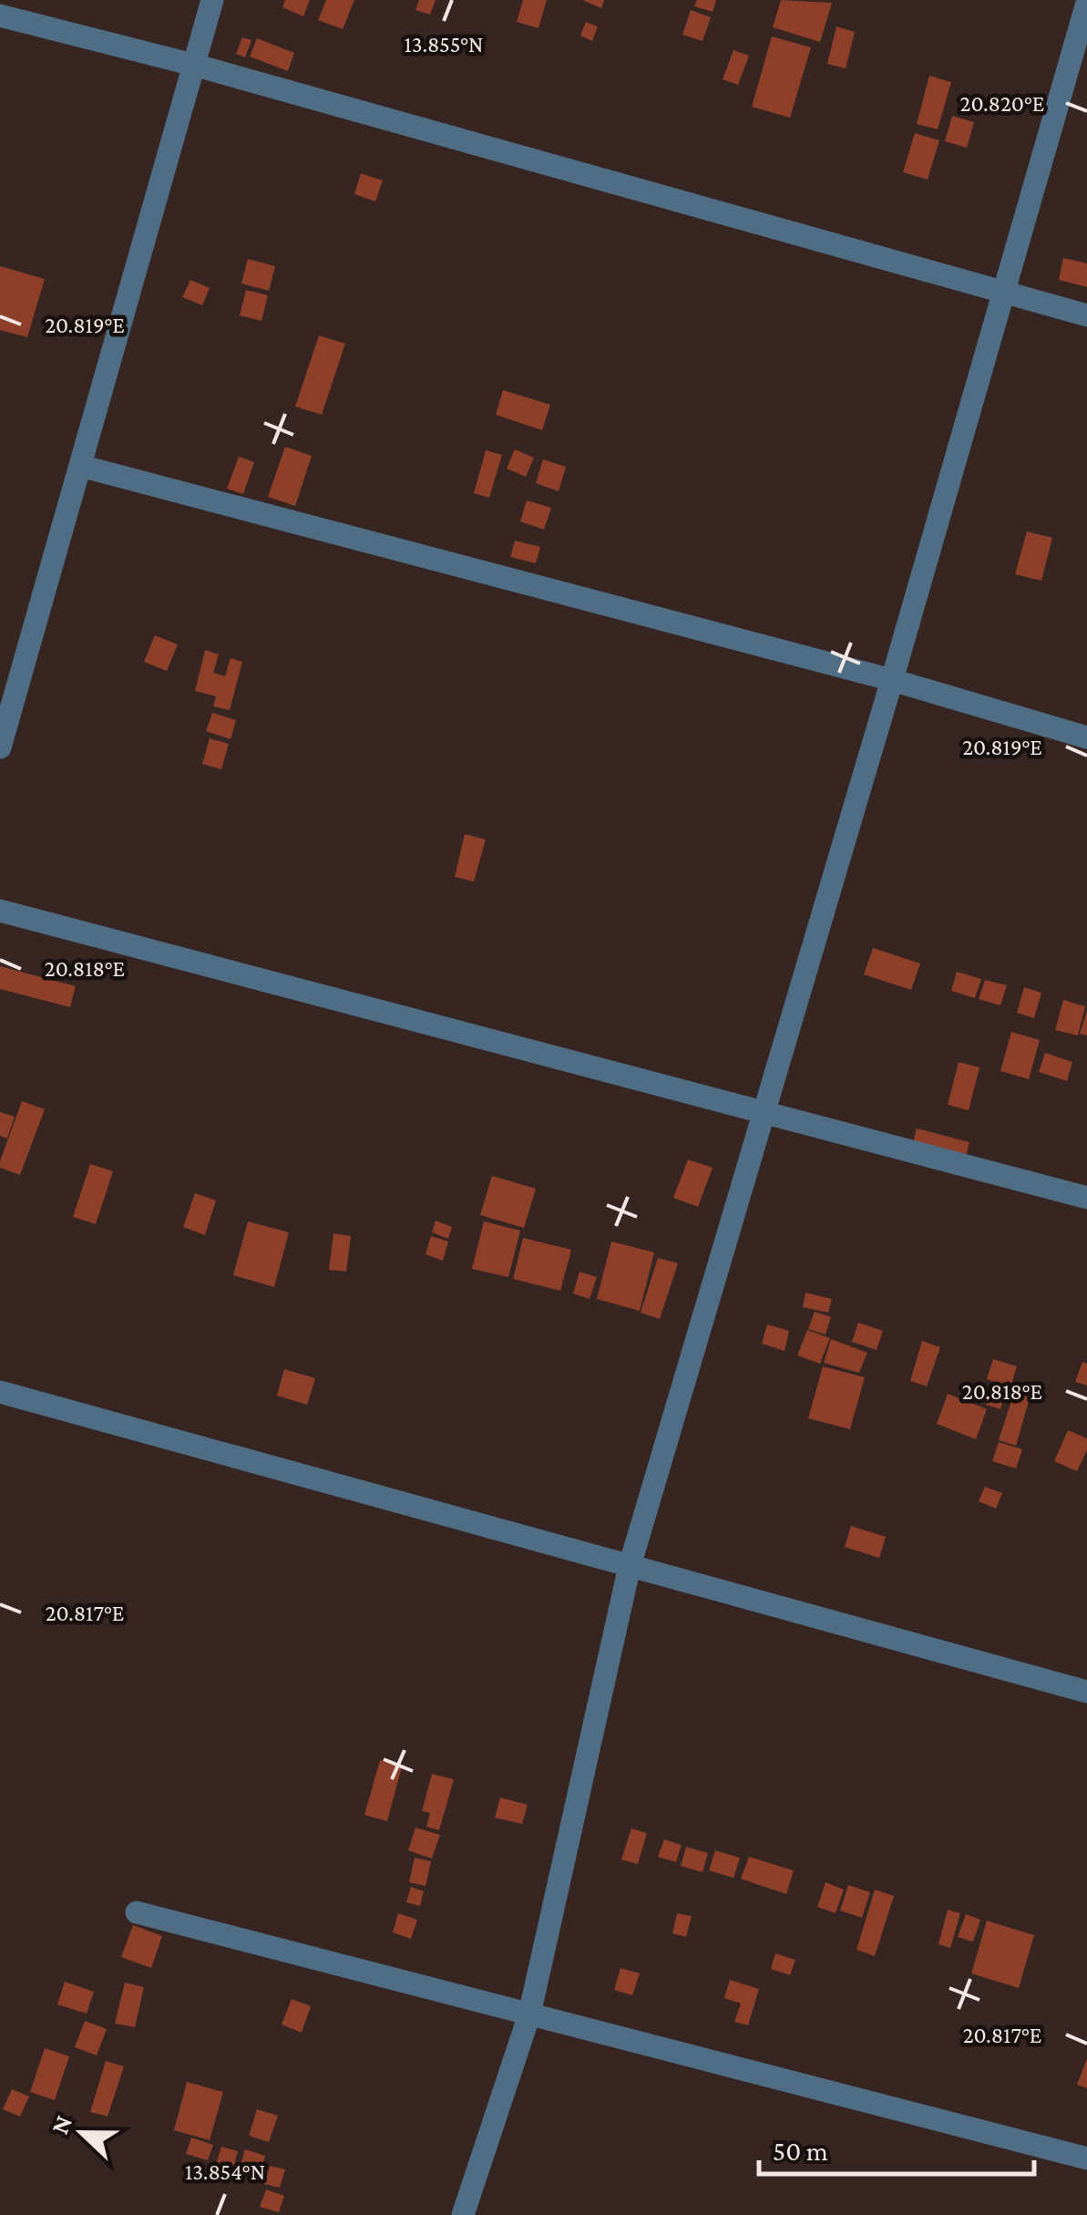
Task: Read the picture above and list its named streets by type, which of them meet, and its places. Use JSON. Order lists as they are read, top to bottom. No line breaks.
{"scale_bar":"50 m","north":"left","coordinates":["13.855°N","20.820°E","20.819°E","20.818°E","20.817°E","13.854°N"]}
